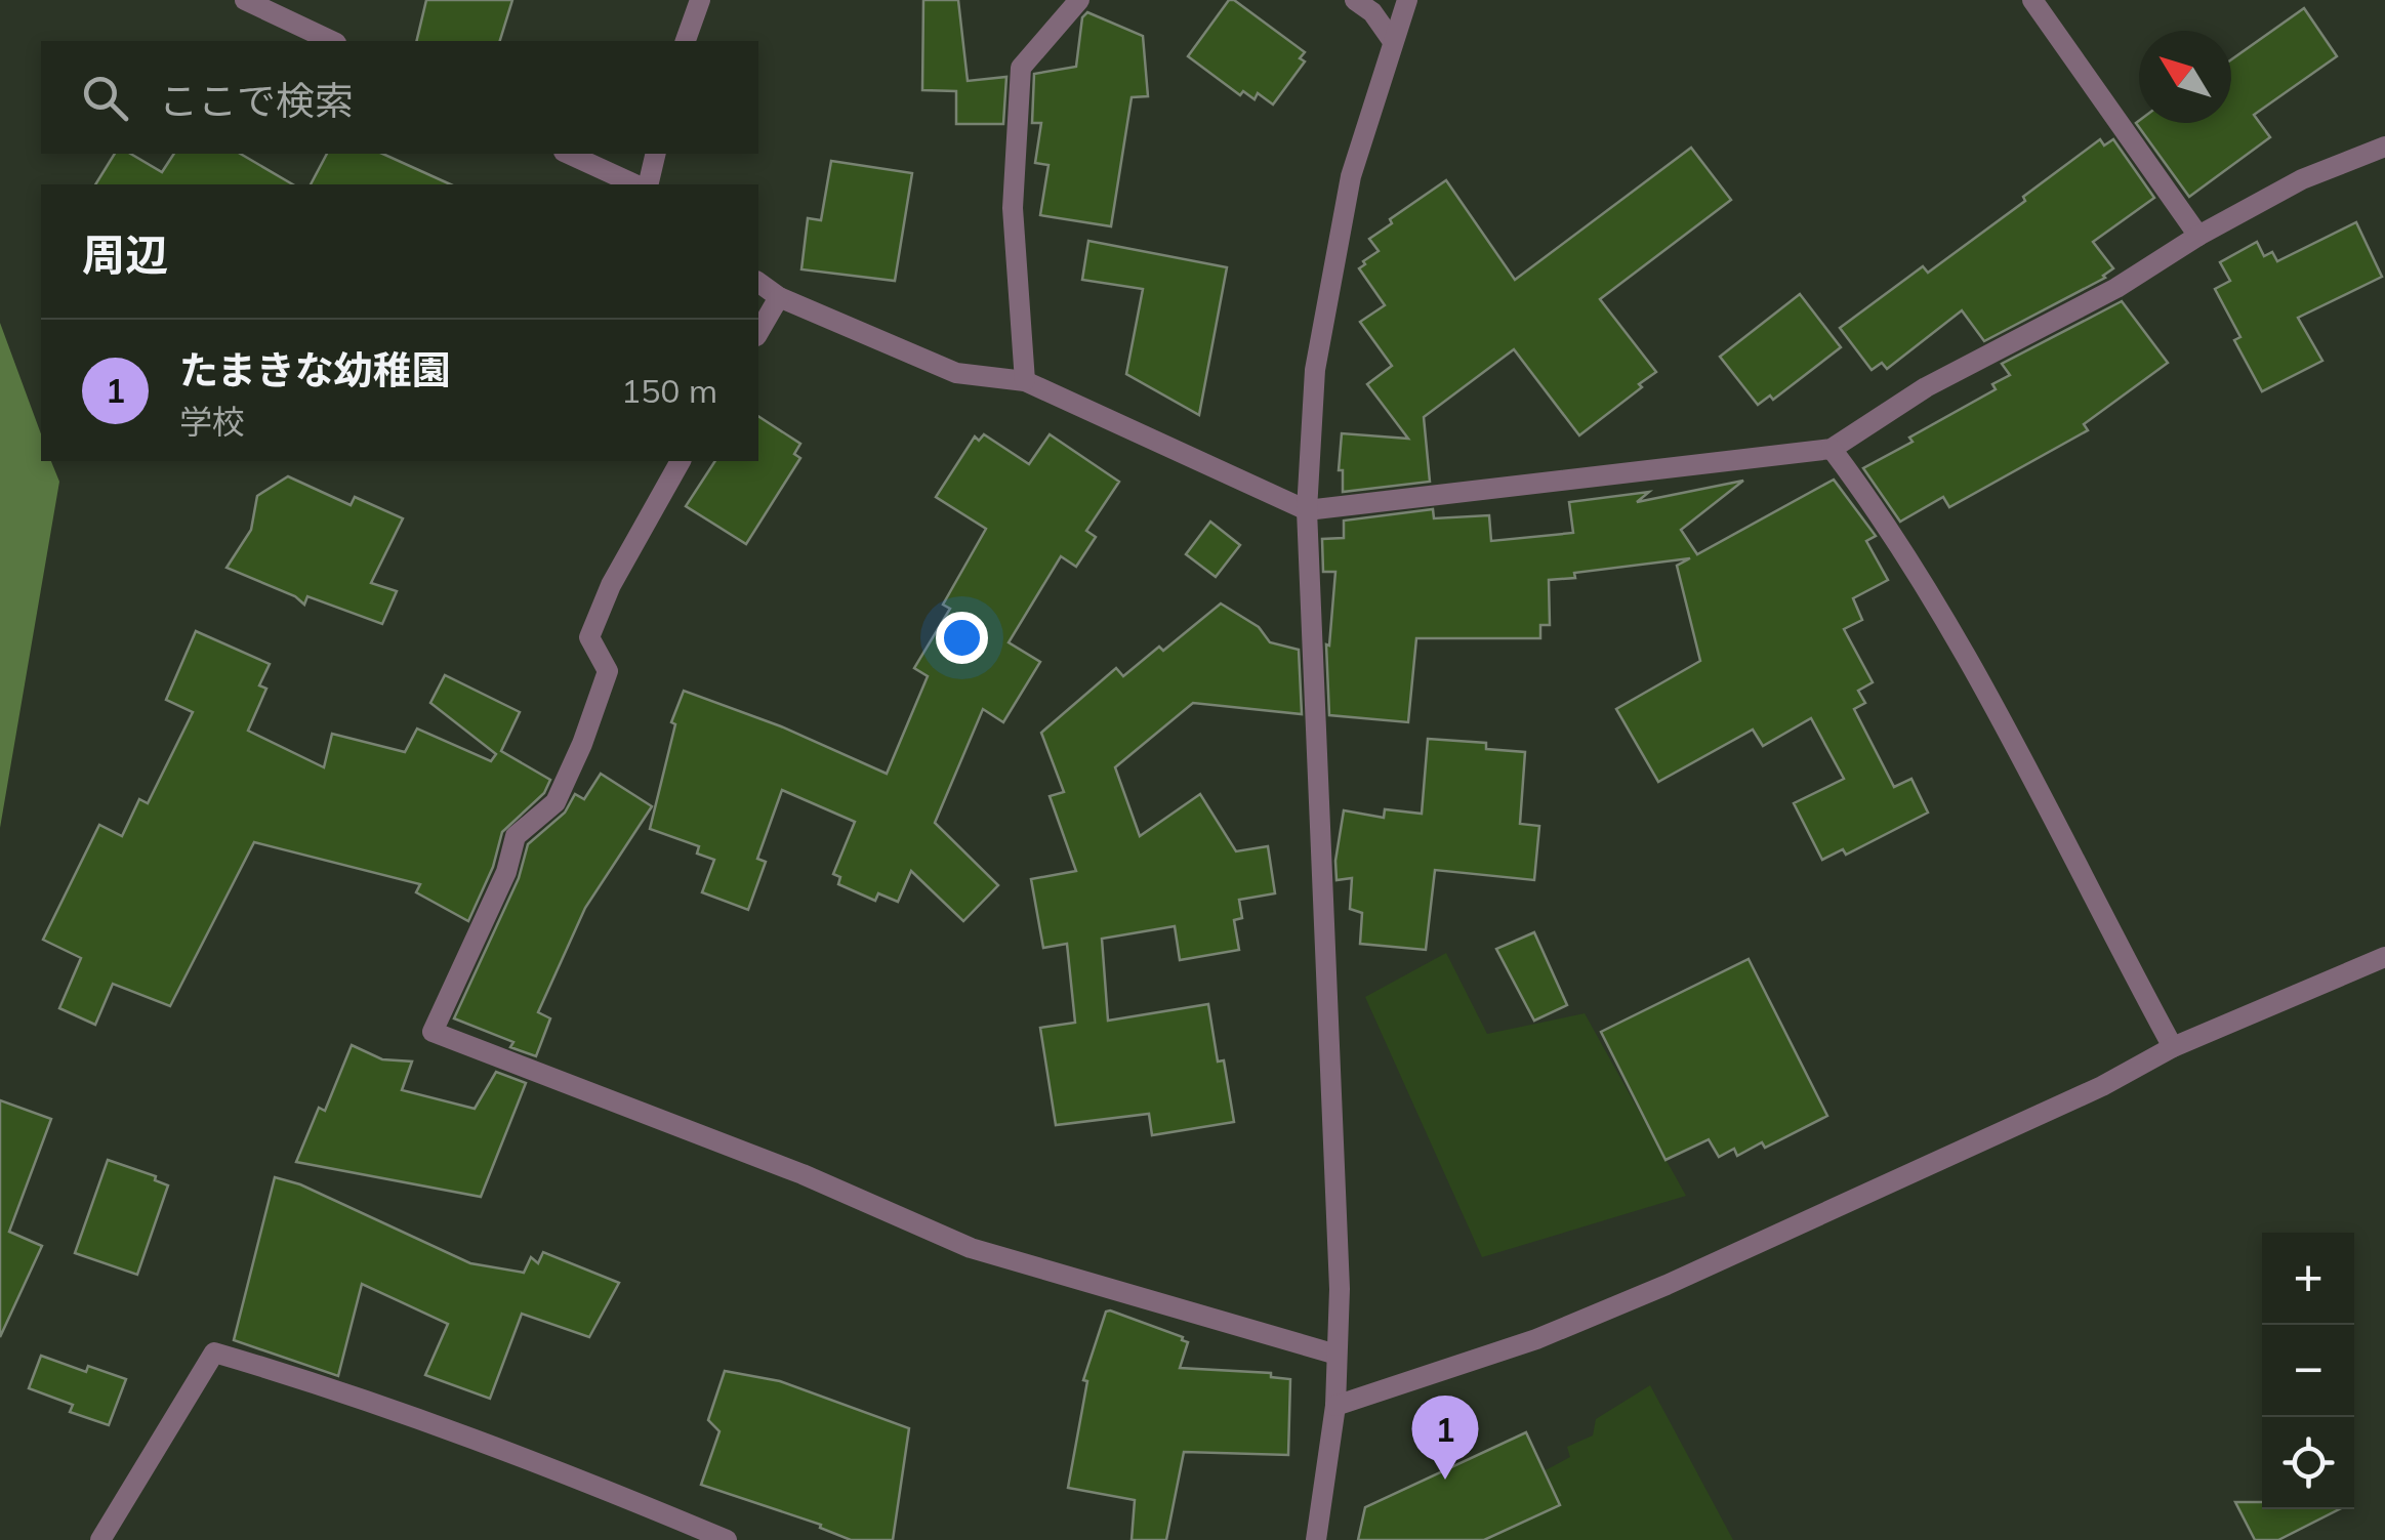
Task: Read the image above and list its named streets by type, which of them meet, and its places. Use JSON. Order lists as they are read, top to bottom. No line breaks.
{"north":"top left","page":{"search":"ここで検索","heading":"周辺","list":[{"mark":"1","name":"たまきな幼稚園","note":"学校","value":"150 m"}],"map_buttons":["+","−"],"pins":"1"}}
